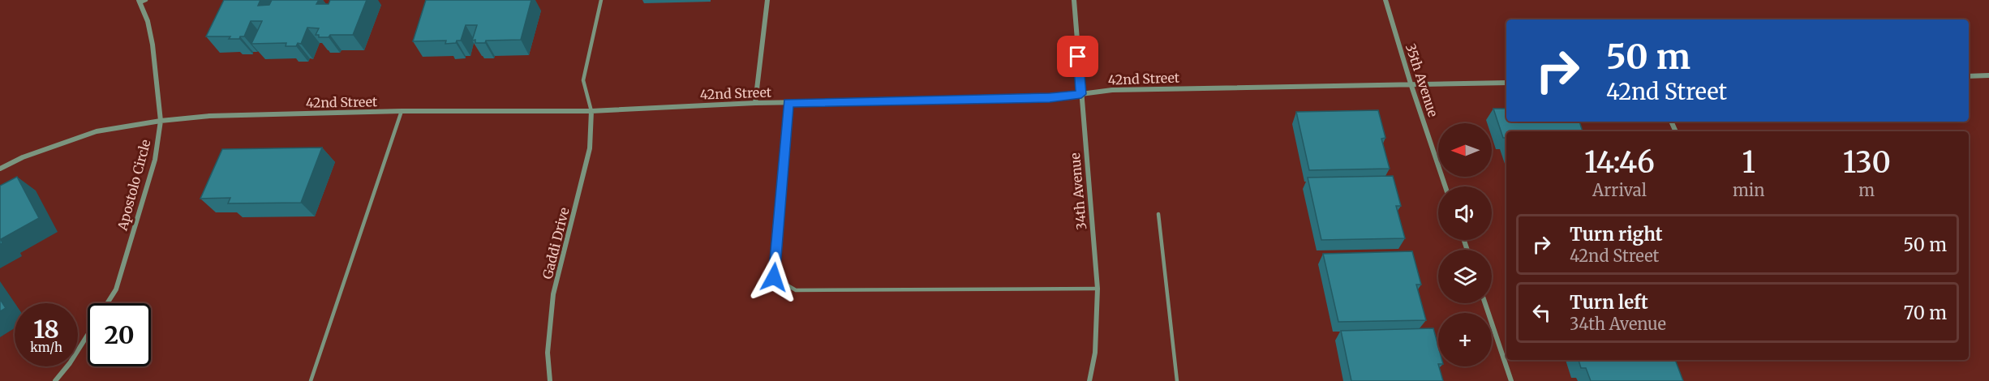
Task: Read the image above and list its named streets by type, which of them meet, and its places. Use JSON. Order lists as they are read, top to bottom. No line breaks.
{"streets":{"street":["42nd Street","35th Avenue","Apostolo Circle","34th Avenue","Gaddi Drive"]},"crossings":[["42nd Street","35th Avenue"],["42nd Street","Apostolo Circle"],["42nd Street","34th Avenue"],["42nd Street","Gaddi Drive"]],"north":"left","page":{"turn":["50 m","42nd Street"],"map_buttons":"+","eta":["14:46","Arrival","1","min","130","m"],"list":[{"name":"Turn right","note":"42nd Street","value":"50 m"},{"name":"Turn left","note":"34th Avenue","value":"70 m"}],"speed":"18 km/h","limit":"20"}}
